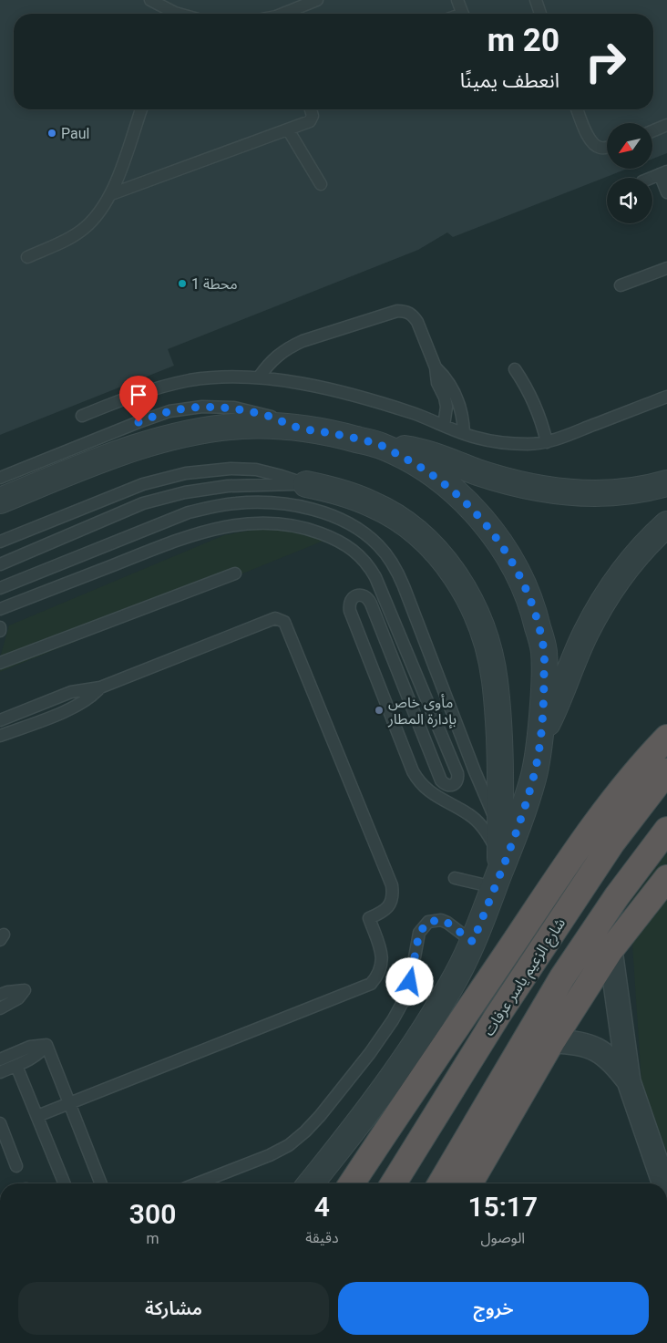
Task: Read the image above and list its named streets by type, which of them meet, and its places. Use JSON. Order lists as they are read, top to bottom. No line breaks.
{"streets":{"highway":["شارع الزعيم ياسر عرفات"]},"places":["Paul","محطة 1","مأوى خاص بإدارة المطار"],"north":"bottom left","page":{"turn":["20 m","انعطف يمينًا"],"eta":["15:17","الوصول","4","دقيقة","300","m"],"buttons":["خروج","مشاركة"]}}
